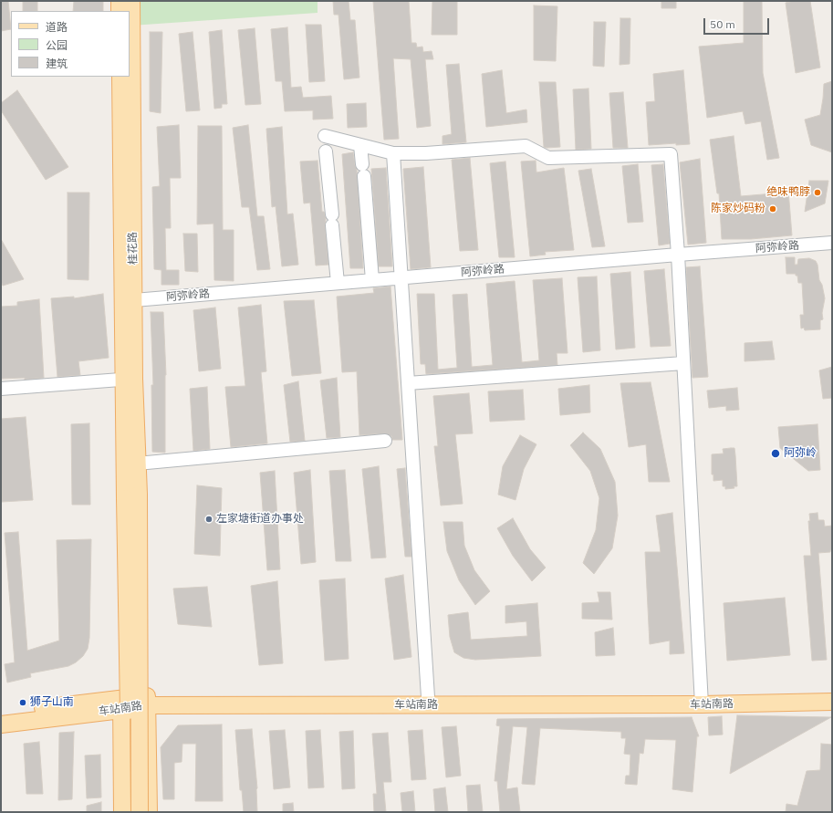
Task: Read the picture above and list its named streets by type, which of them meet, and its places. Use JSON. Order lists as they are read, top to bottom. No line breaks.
{"streets":{"main road":["桂花路","车站南路"],"street":["阿弥岭路"]},"crossings":[["阿弥岭路","桂花路"]],"places":["绝味鸭脖","陈家炒码粉","阿弥岭","左家塘街道办事处","狮子山南"],"legend":["道路","公园","建筑"],"scale_bar":"50 m"}
